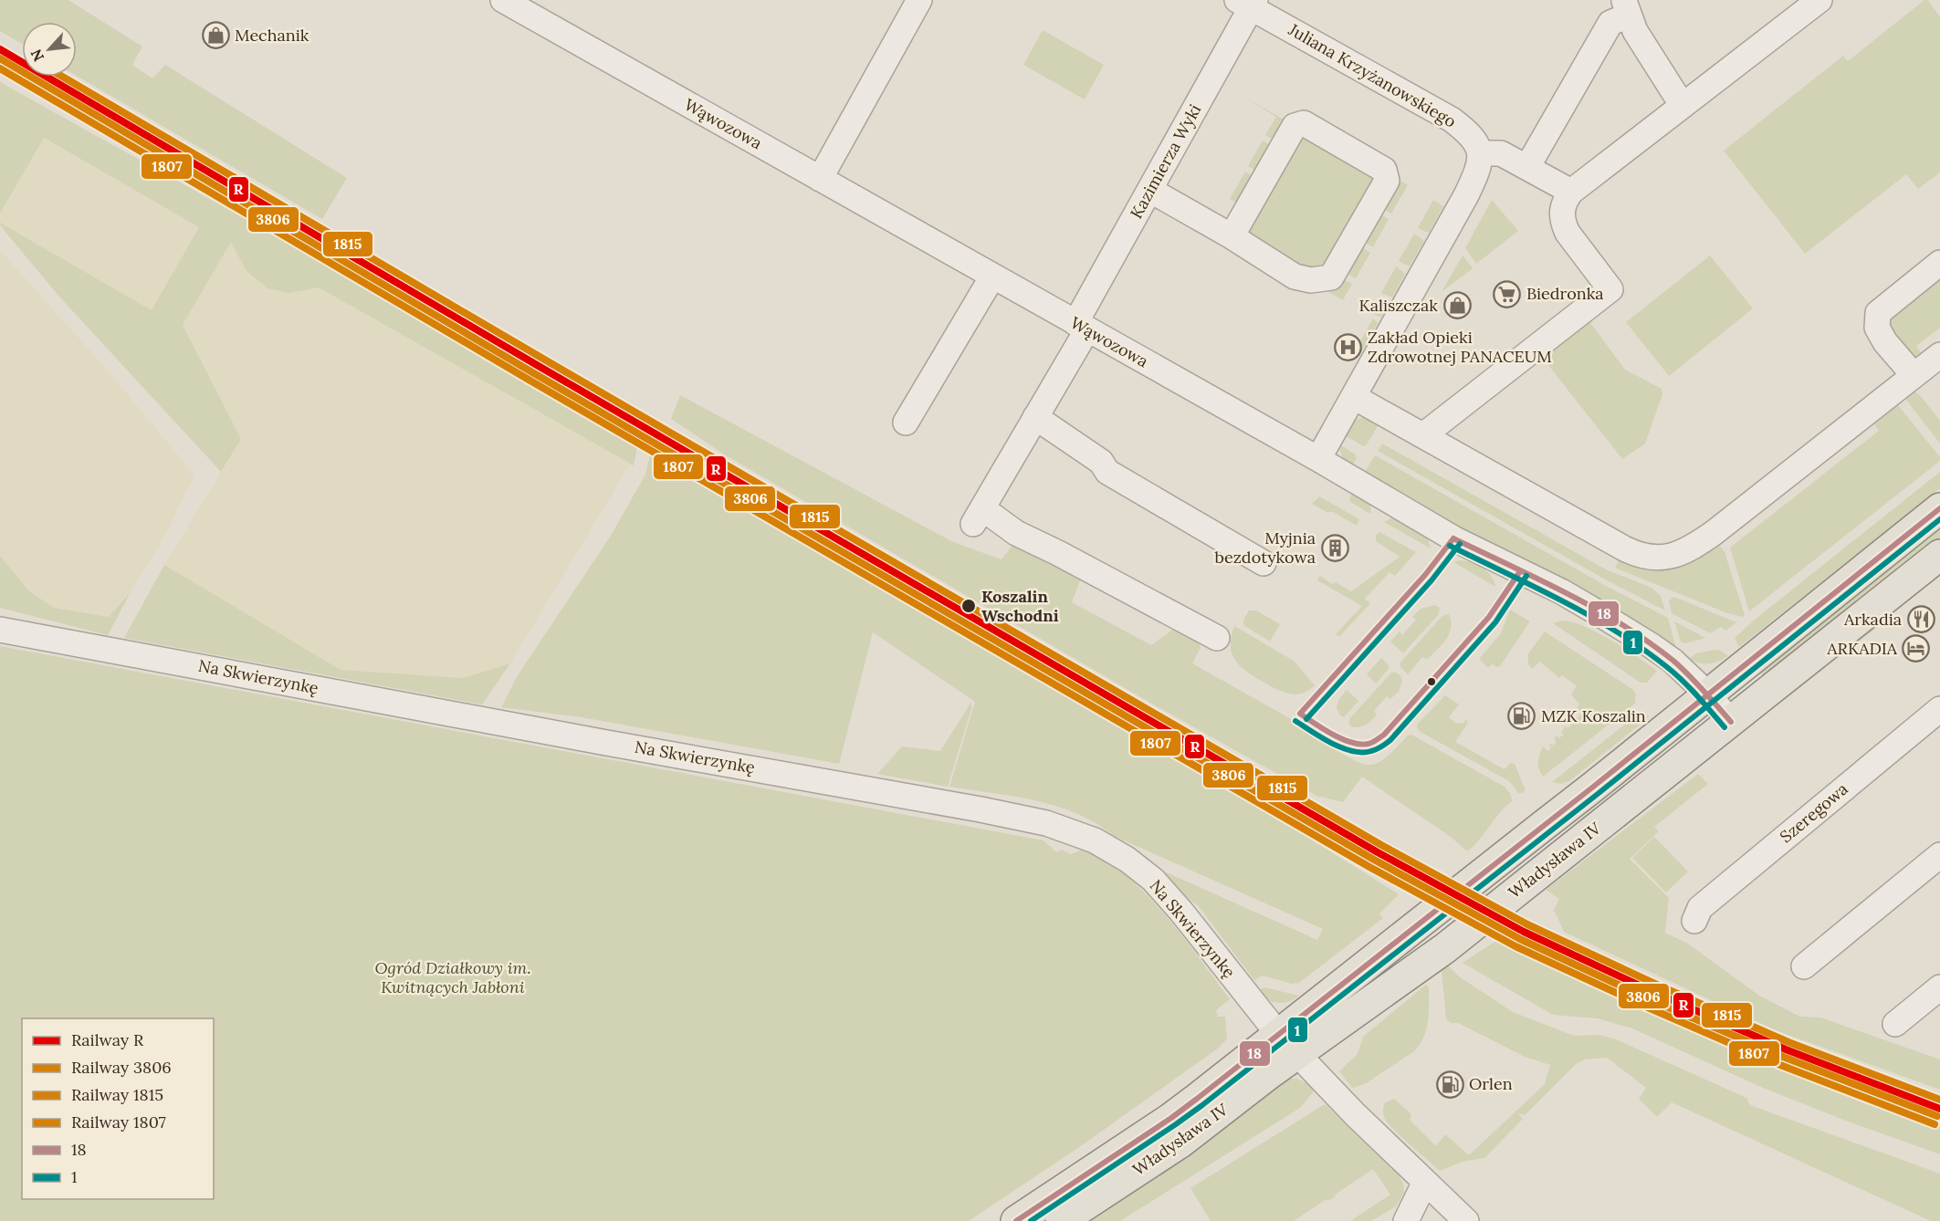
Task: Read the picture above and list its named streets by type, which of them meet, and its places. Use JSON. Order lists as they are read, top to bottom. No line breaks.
{"streets":{"main road":["Władysława IV"],"street":["Juliana Krzyżanowskiego","Wąwozowa","Kazimierza Wyki","Na Skwierzynkę","Szeregowa"]},"crossings":[["Juliana Krzyżanowskiego","Kazimierza Wyki"],["Wąwozowa","Kazimierza Wyki"],["Wąwozowa","Władysława IV"],["Na Skwierzynkę","Władysława IV"]],"parks":["Ogród Działkowy im. Kwitnących Jabłoni"],"places":{"shop":["Mechanik","Kaliszczak"],"supermarket":["Biedronka"],"hospital":["Zakład Opieki Zdrowotnej PANACEUM"],"building":["Myjnia bezdotykowa"],"other":["Koszalin Wschodni"],"restaurant":["Arkadia"],"hotel":["ARKADIA"],"fuel station":["MZK Koszalin","Orlen"]},"lines":["rail line R","rail line 3806","rail line 1807","rail line 1815","transit line 18","transit line 1"],"legend":["Railway R","Railway 3806","Railway 1815","Railway 1807","18","1"],"north":"bottom left"}
